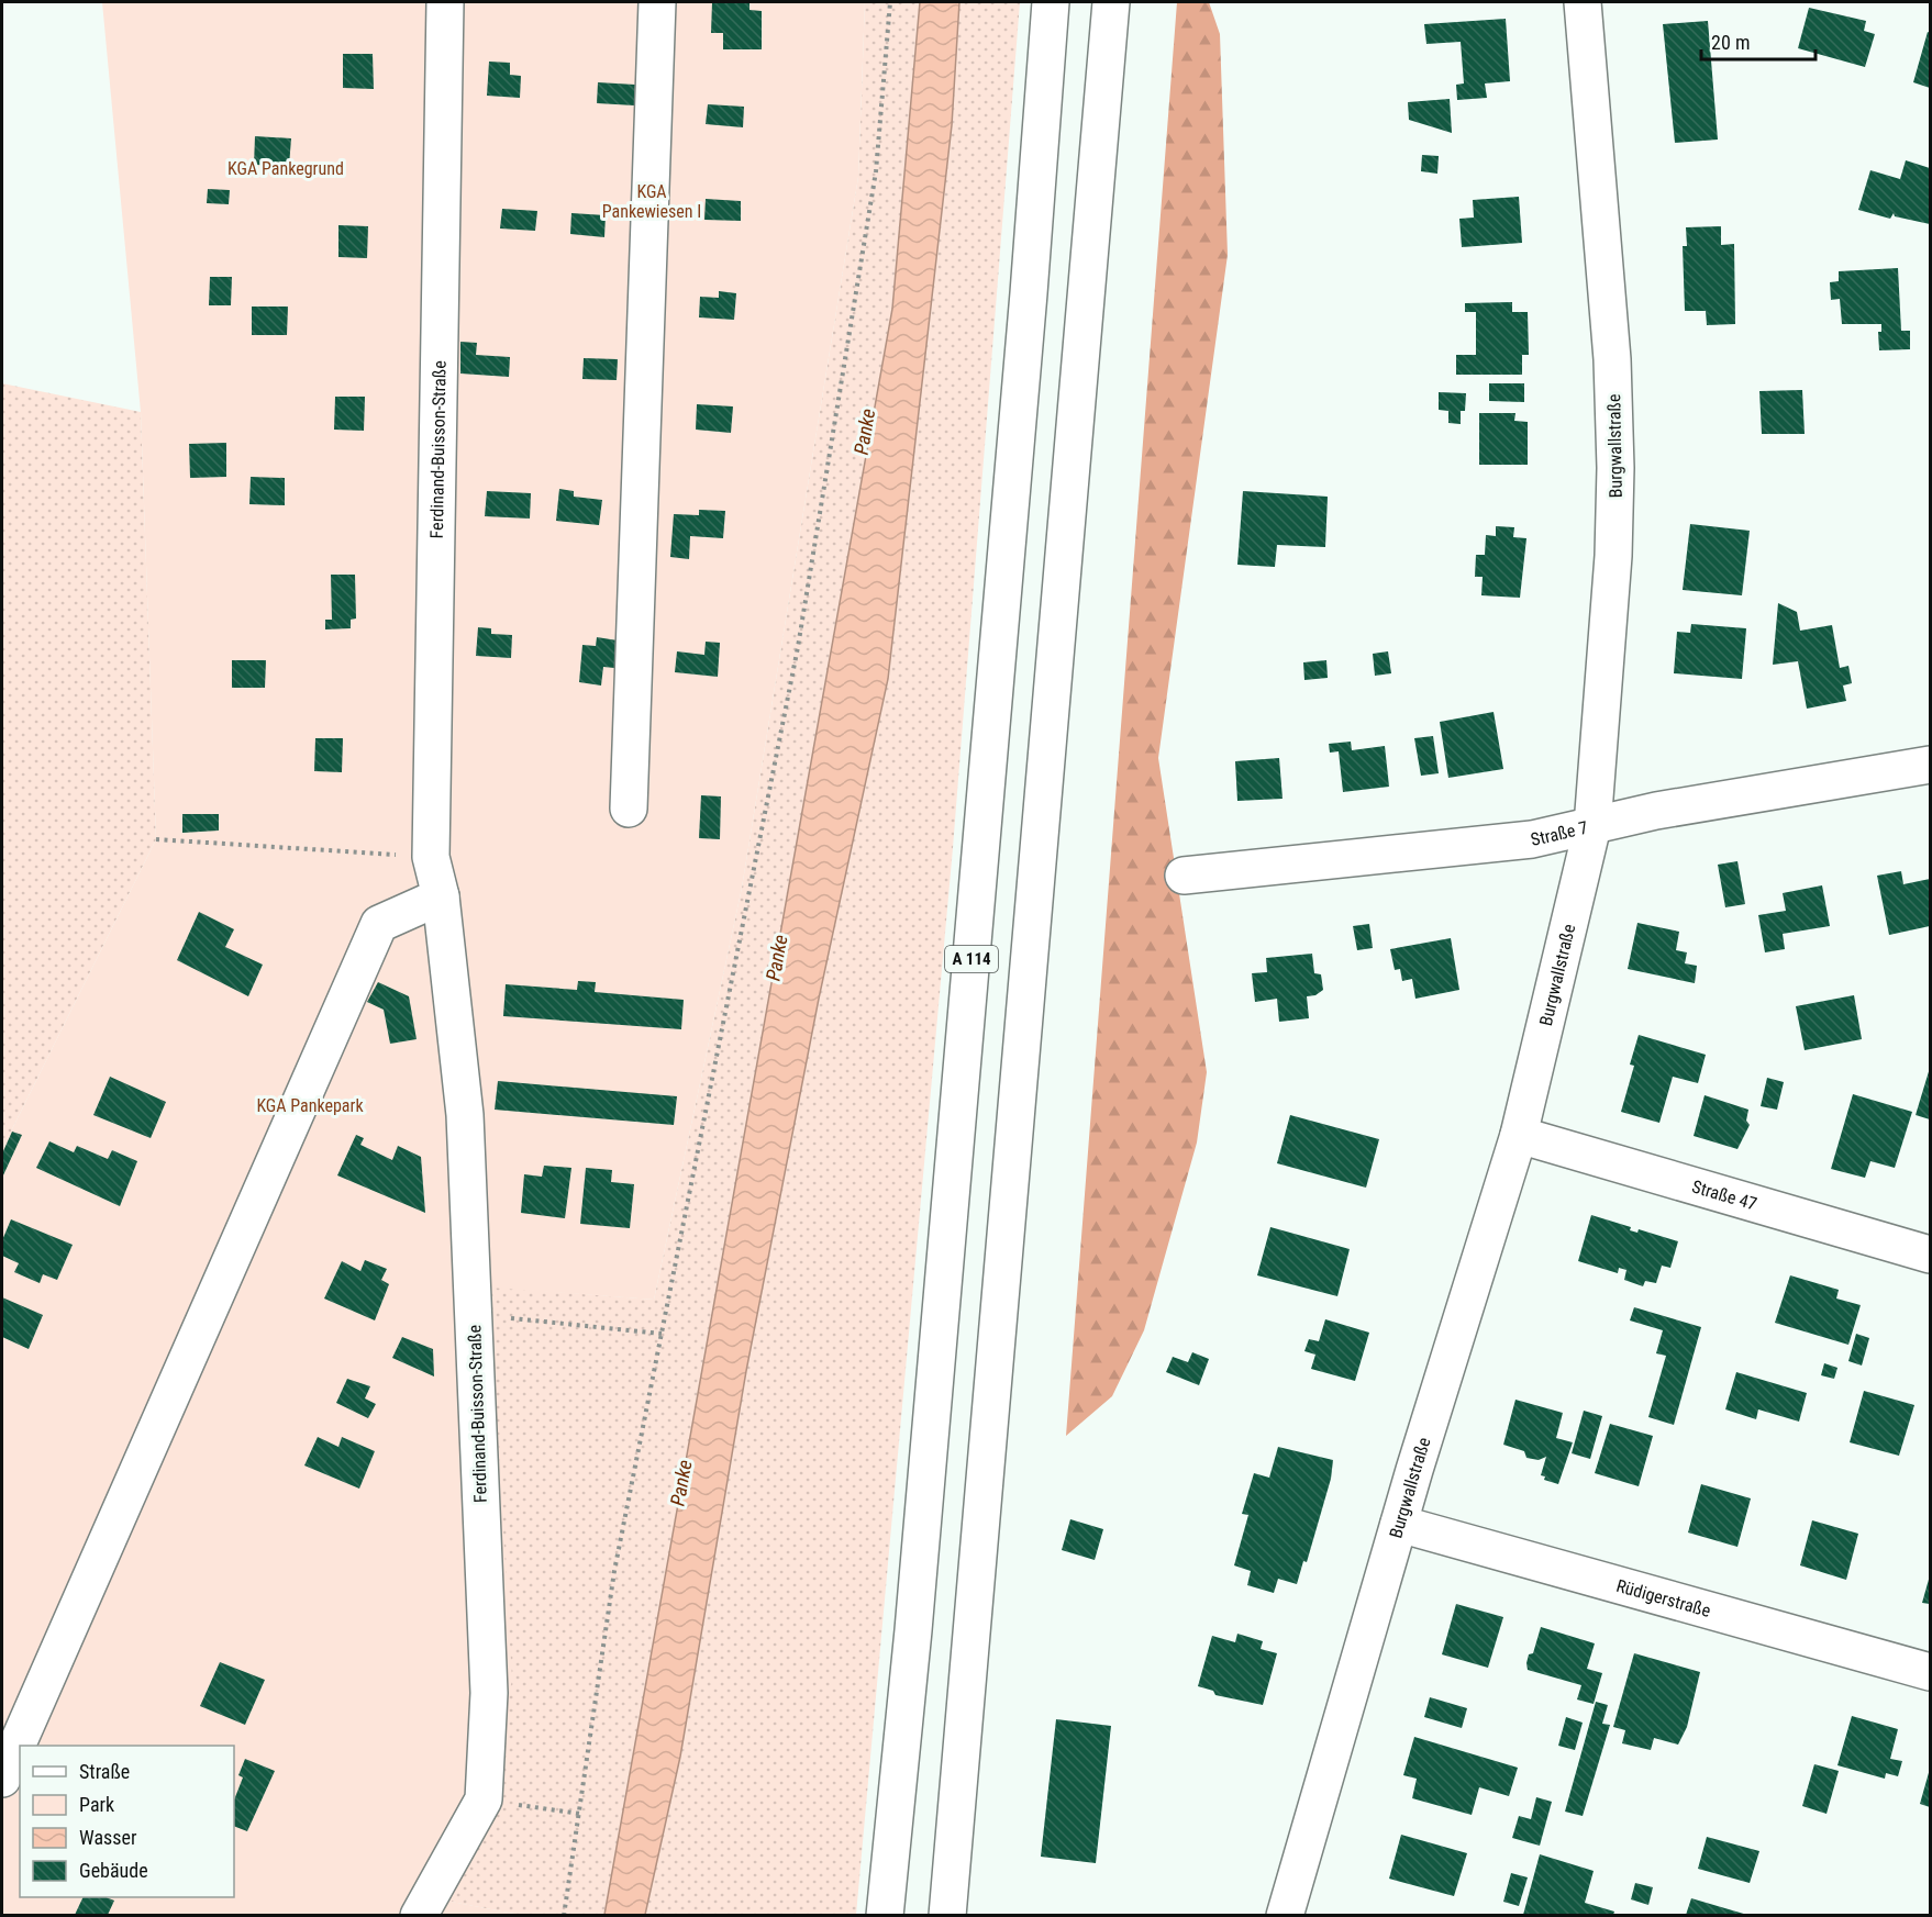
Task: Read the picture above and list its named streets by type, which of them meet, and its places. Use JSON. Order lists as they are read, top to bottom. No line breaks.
{"streets":{"main road":["Burgwallstraße","Ferdinand-Buisson-Straße","Straße 7","A 114","Straße 47","Rüdigerstraße"]},"crossings":[["Burgwallstraße","Straße 7"],["Burgwallstraße","Straße 47"],["Burgwallstraße","Rüdigerstraße"]],"water":["Panke"],"parks":["KGA Pankegrund","KGA Pankewiesen I","KGA Pankepark"],"legend":["Straße","Park","Wasser","Gebäude"],"scale_bar":"20 m"}
